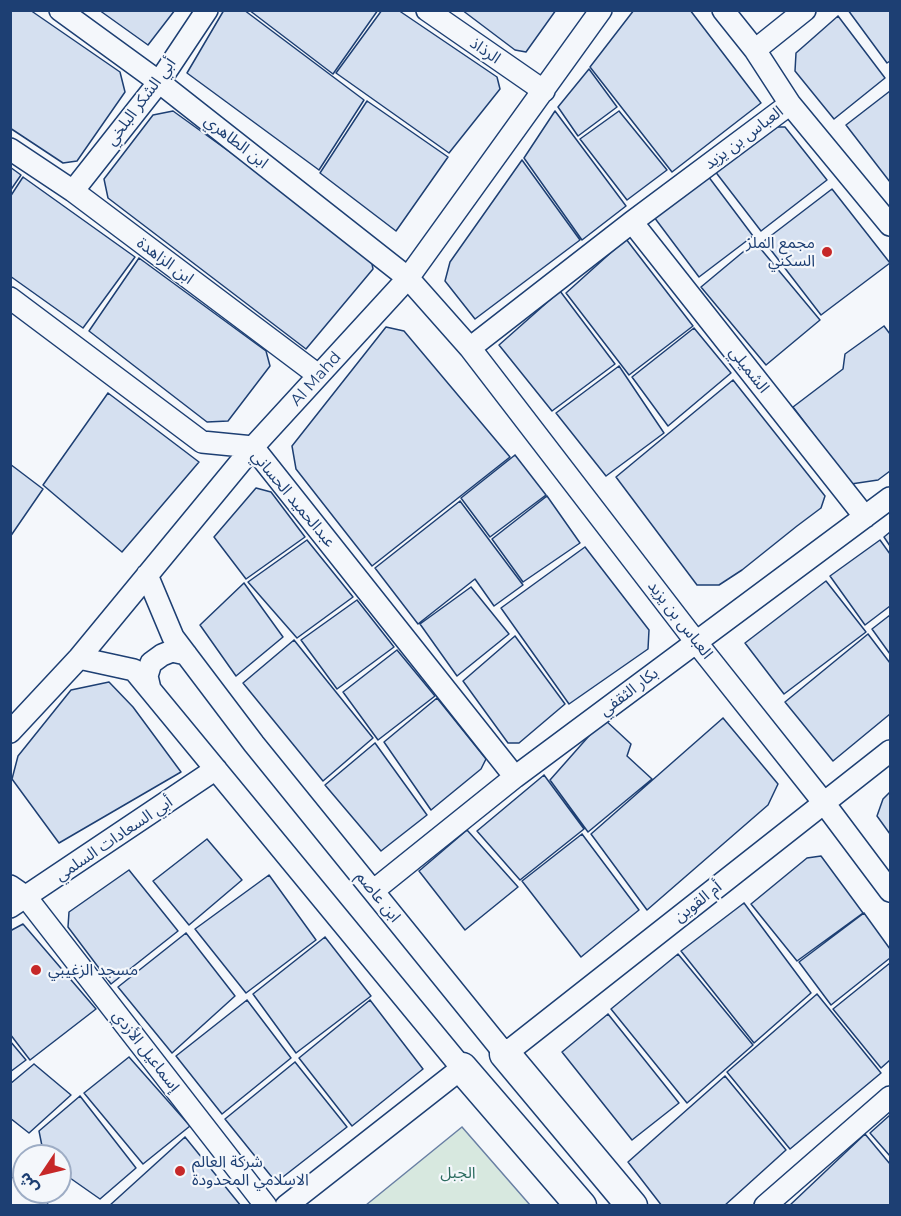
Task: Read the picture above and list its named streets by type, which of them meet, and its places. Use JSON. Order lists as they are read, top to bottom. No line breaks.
{"streets":{"street":["الرذاذ","أبي الشكر البلخي","العباس بن يزيد","ابن الطاهري","ابن الزاهدة","الشميلي","Al Mahd","عبدالحميد الحساني","بكار الثقفي","أبي السعادات السلمي","ابن عاصم","أم القوين","إسماعيل الأزدي"]},"crossings":[["الرذاذ","Al Mahd"],["أبي الشكر البلخي","ابن الطاهري"],["أبي الشكر البلخي","ابن الزاهدة"],["العباس بن يزيد","ابن الطاهري"],["العباس بن يزيد","الشميلي"],["العباس بن يزيد","Al Mahd"],["العباس بن يزيد","بكار الثقفي"],["العباس بن يزيد","أم القوين"],["ابن الطاهري","Al Mahd"],["ابن الزاهدة","Al Mahd"],["الشميلي","بكار الثقفي"],["Al Mahd","عبدالحميد الحساني"],["Al Mahd","ابن عاصم"],["عبدالحميد الحساني","بكار الثقفي"],["بكار الثقفي","ابن عاصم"],["أبي السعادات السلمي","إسماعيل الأزدي"],["ابن عاصم","أم القوين"]],"parks":["الجبل"],"places":["مجمع الملز السكني","مسجد الزغيبي","شركة العالم الاسلامي المحدودة"],"north":"bottom left"}
